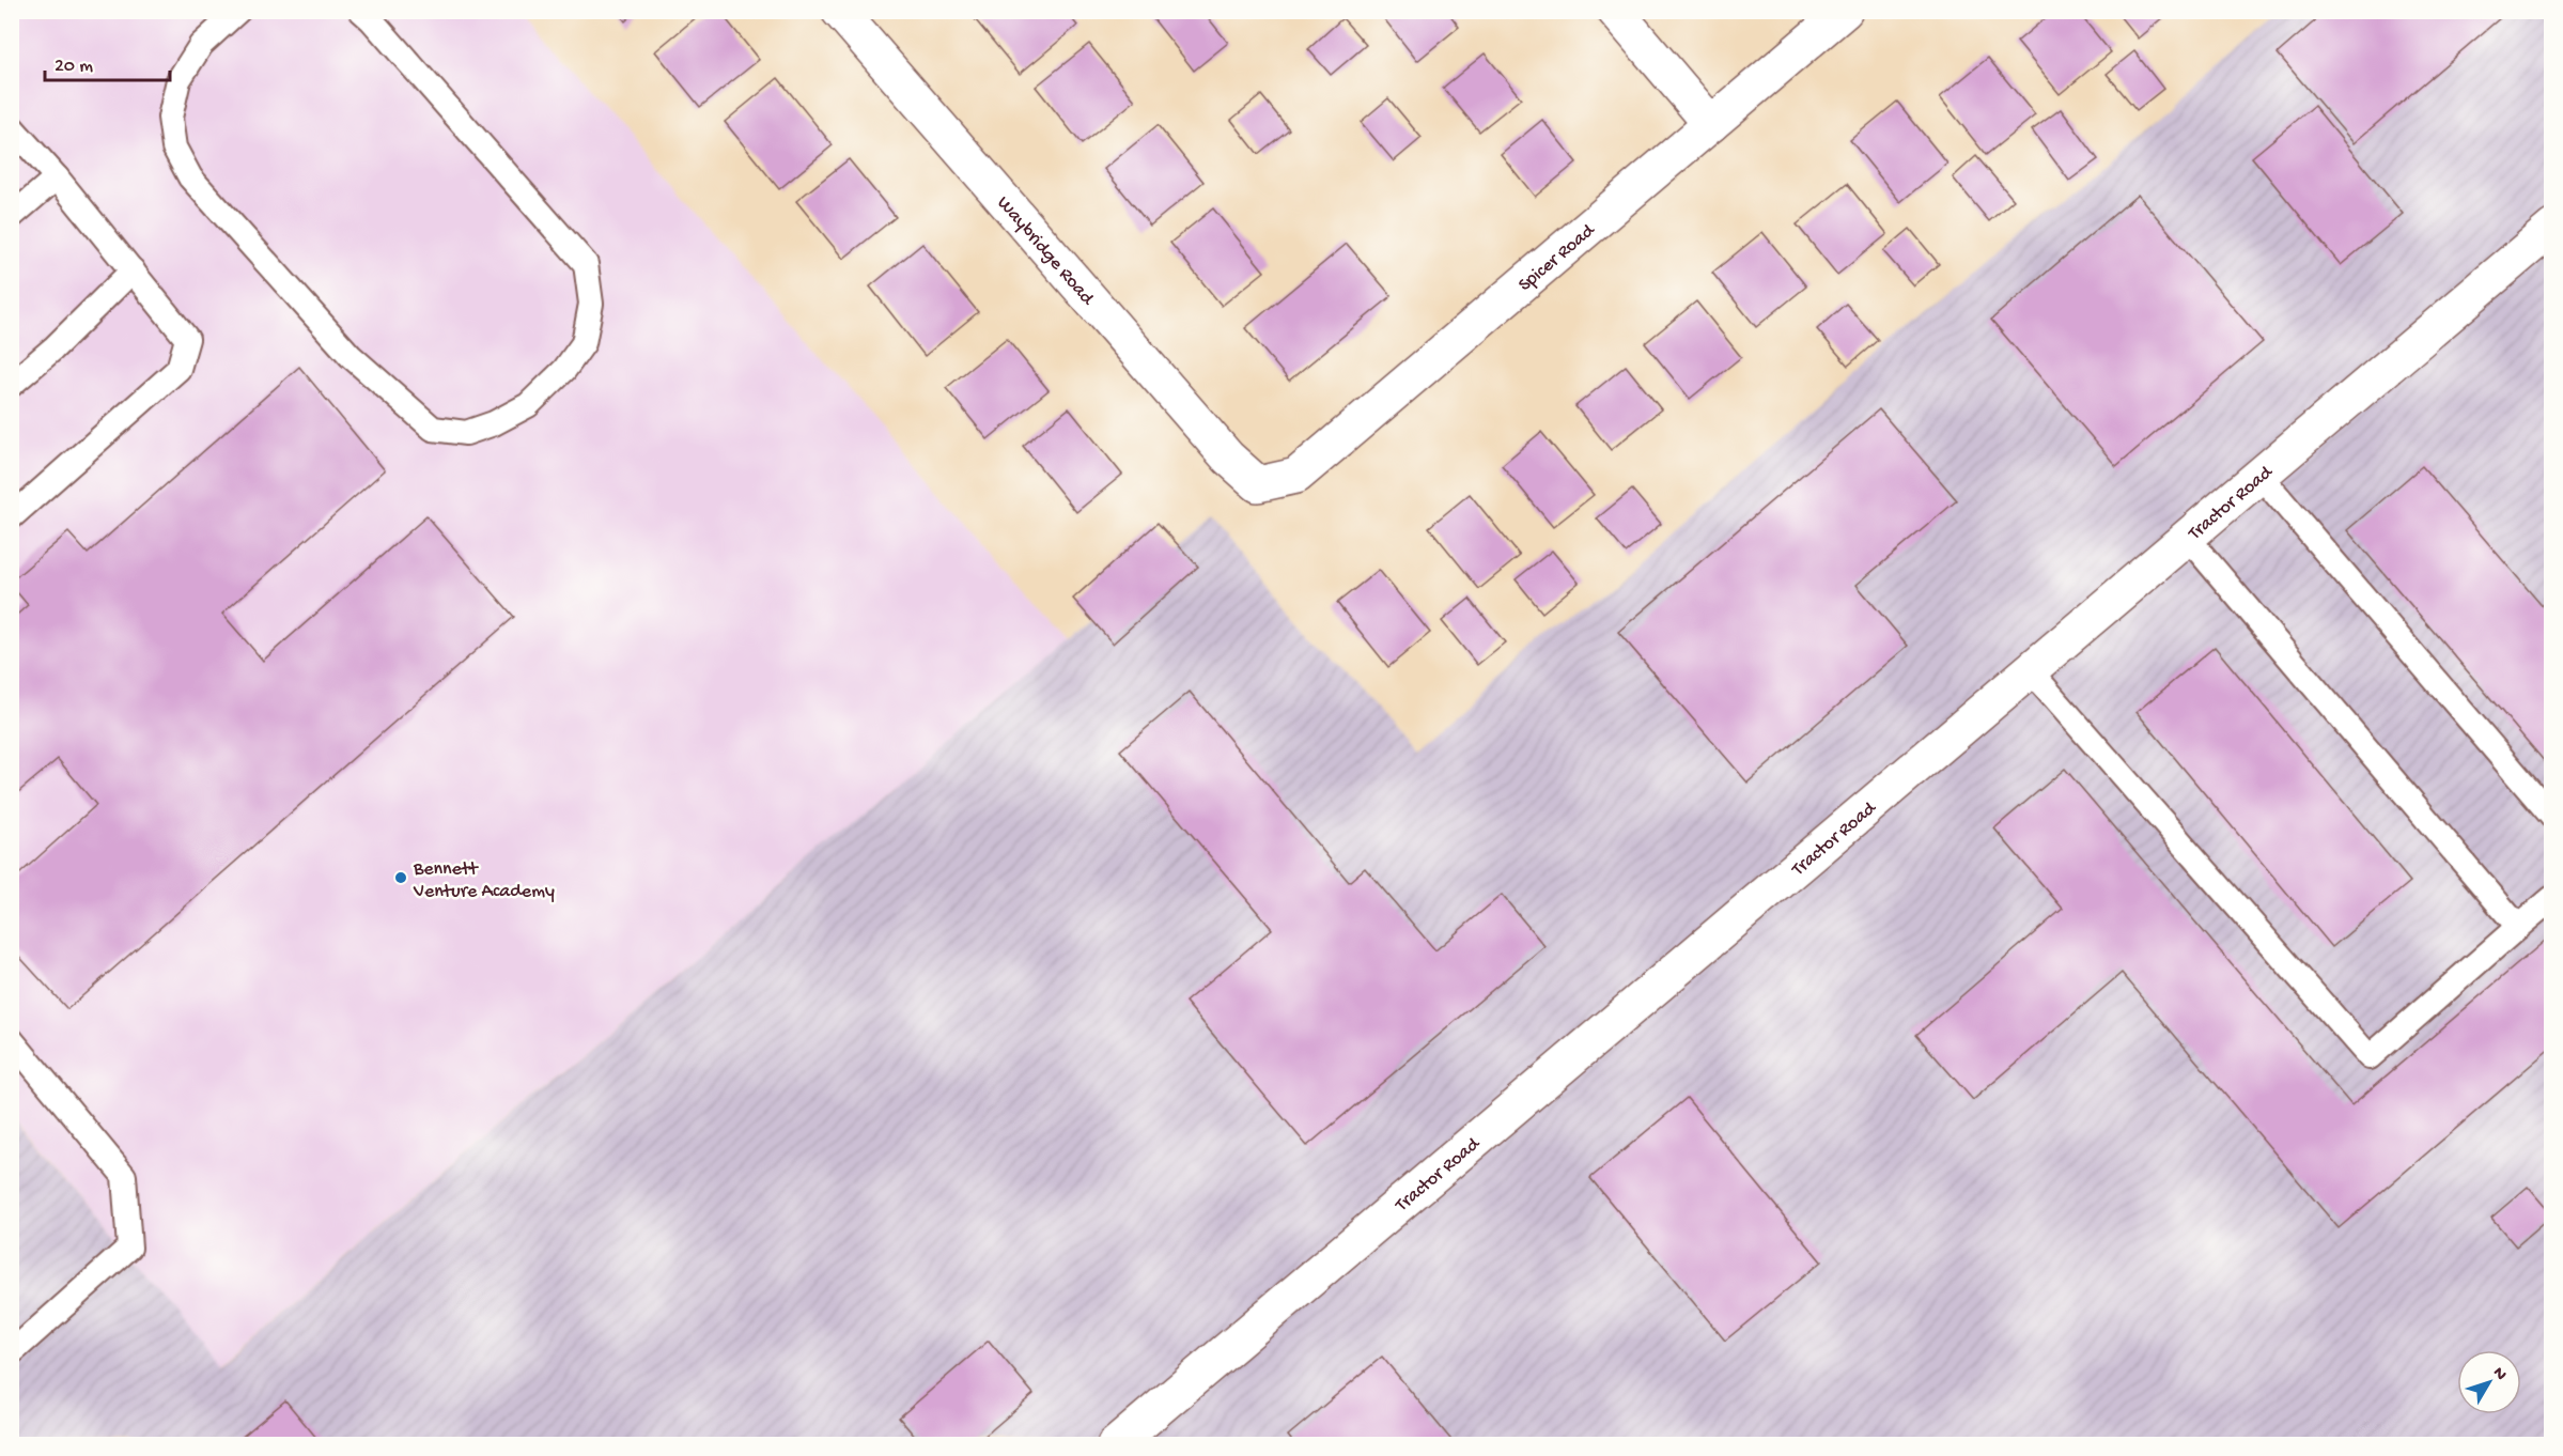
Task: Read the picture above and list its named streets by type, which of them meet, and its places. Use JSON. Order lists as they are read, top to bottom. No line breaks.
{"streets":{"street":["Waybridge Road","Spicer Road","Tractor Road"]},"crossings":[["Waybridge Road","Spicer Road"]],"places":["Bennett Venture Academy"],"scale_bar":"20 m","north":"top right"}
